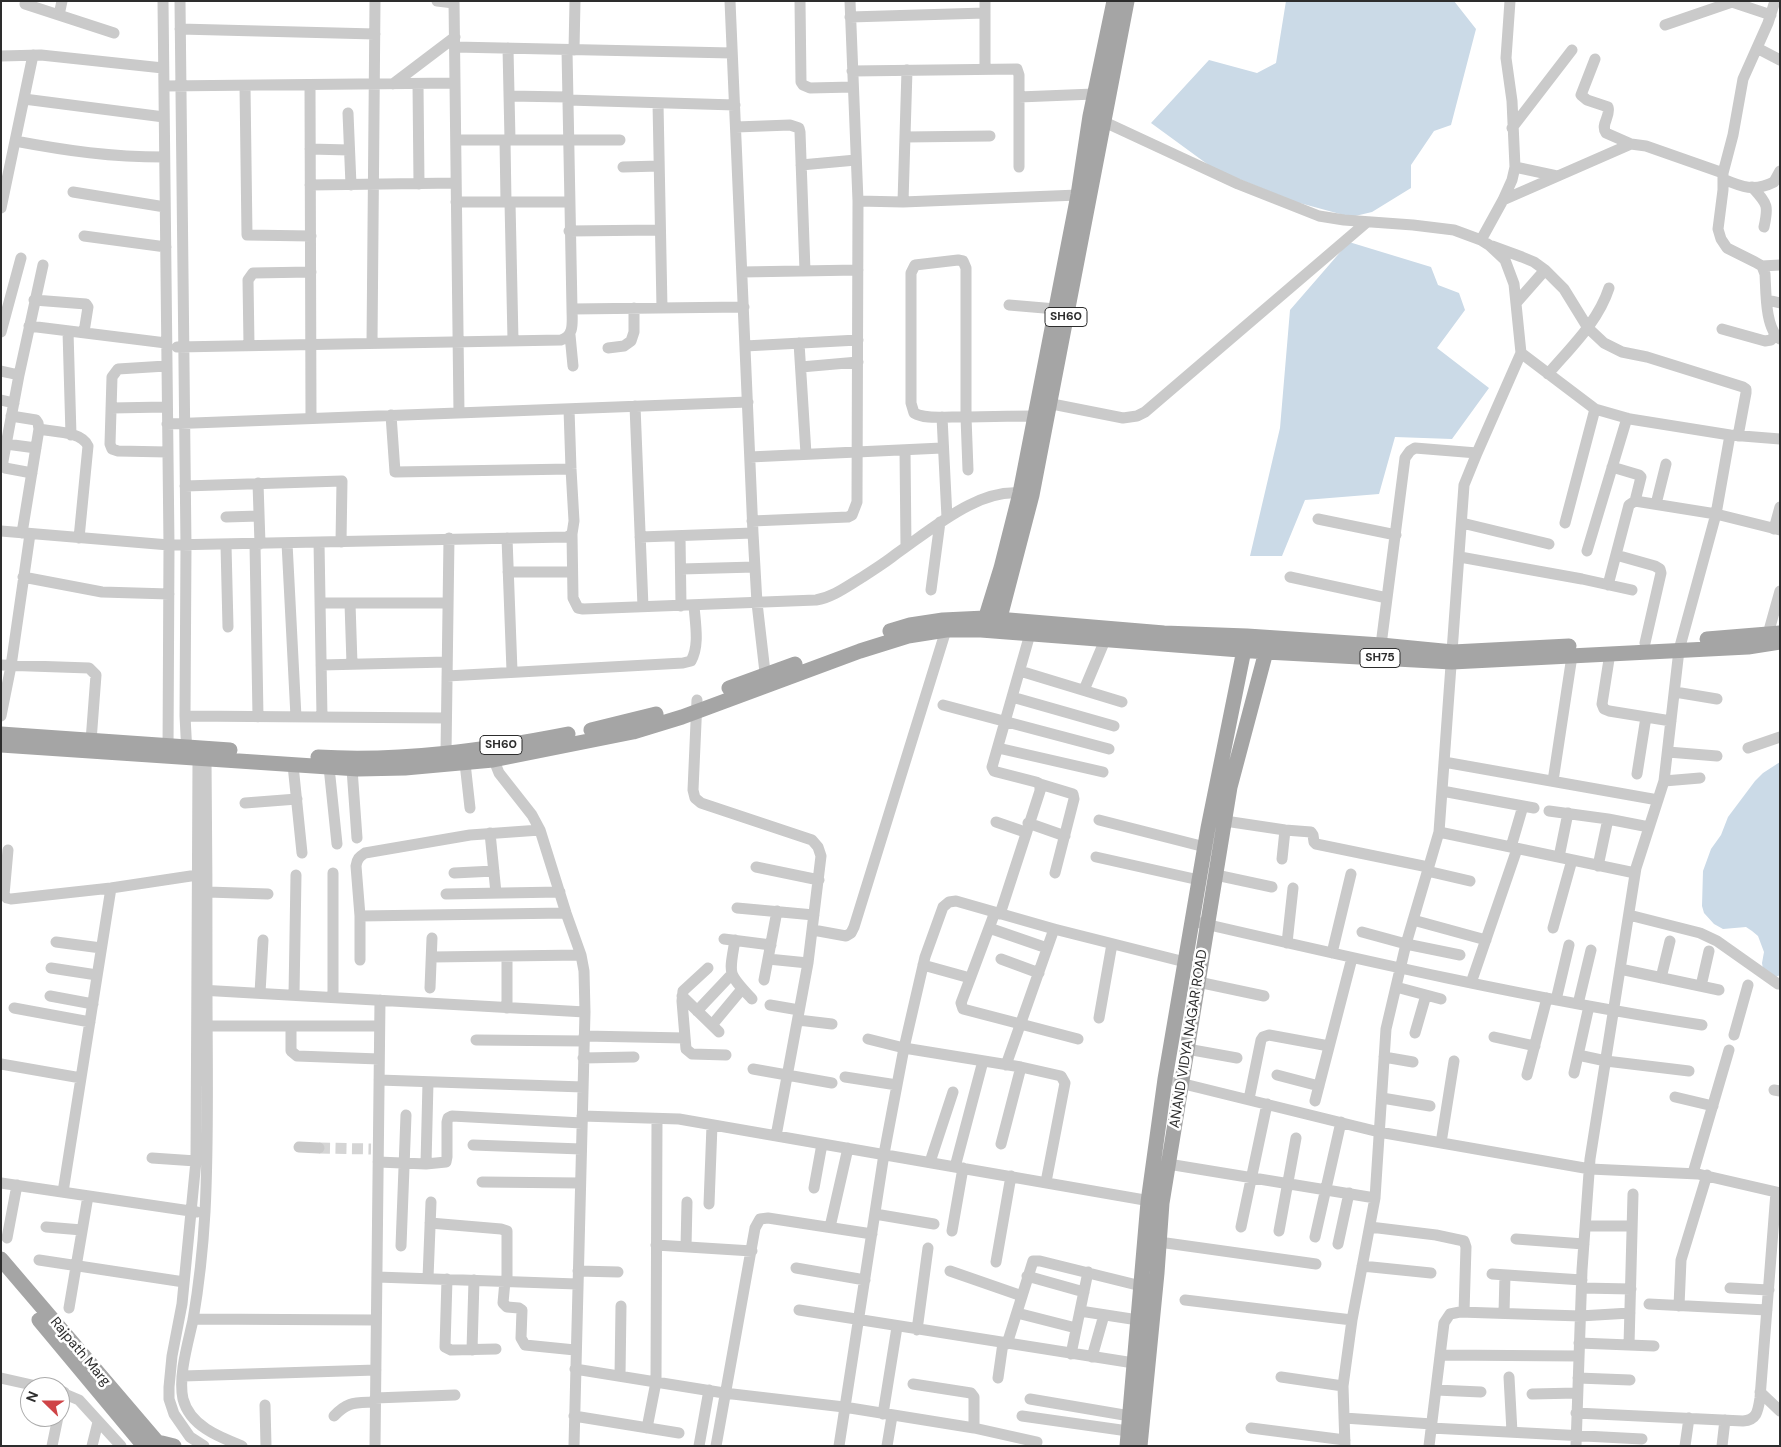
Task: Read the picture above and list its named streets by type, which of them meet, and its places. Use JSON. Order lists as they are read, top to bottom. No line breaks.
{"streets":{"main road":["SH60","SH75","ANAND VIDYA NAGAR ROAD","Rajpath Marg"]},"crossings":[["SH60","SH75"],["SH75","ANAND VIDYA NAGAR ROAD"]],"north":"left"}
